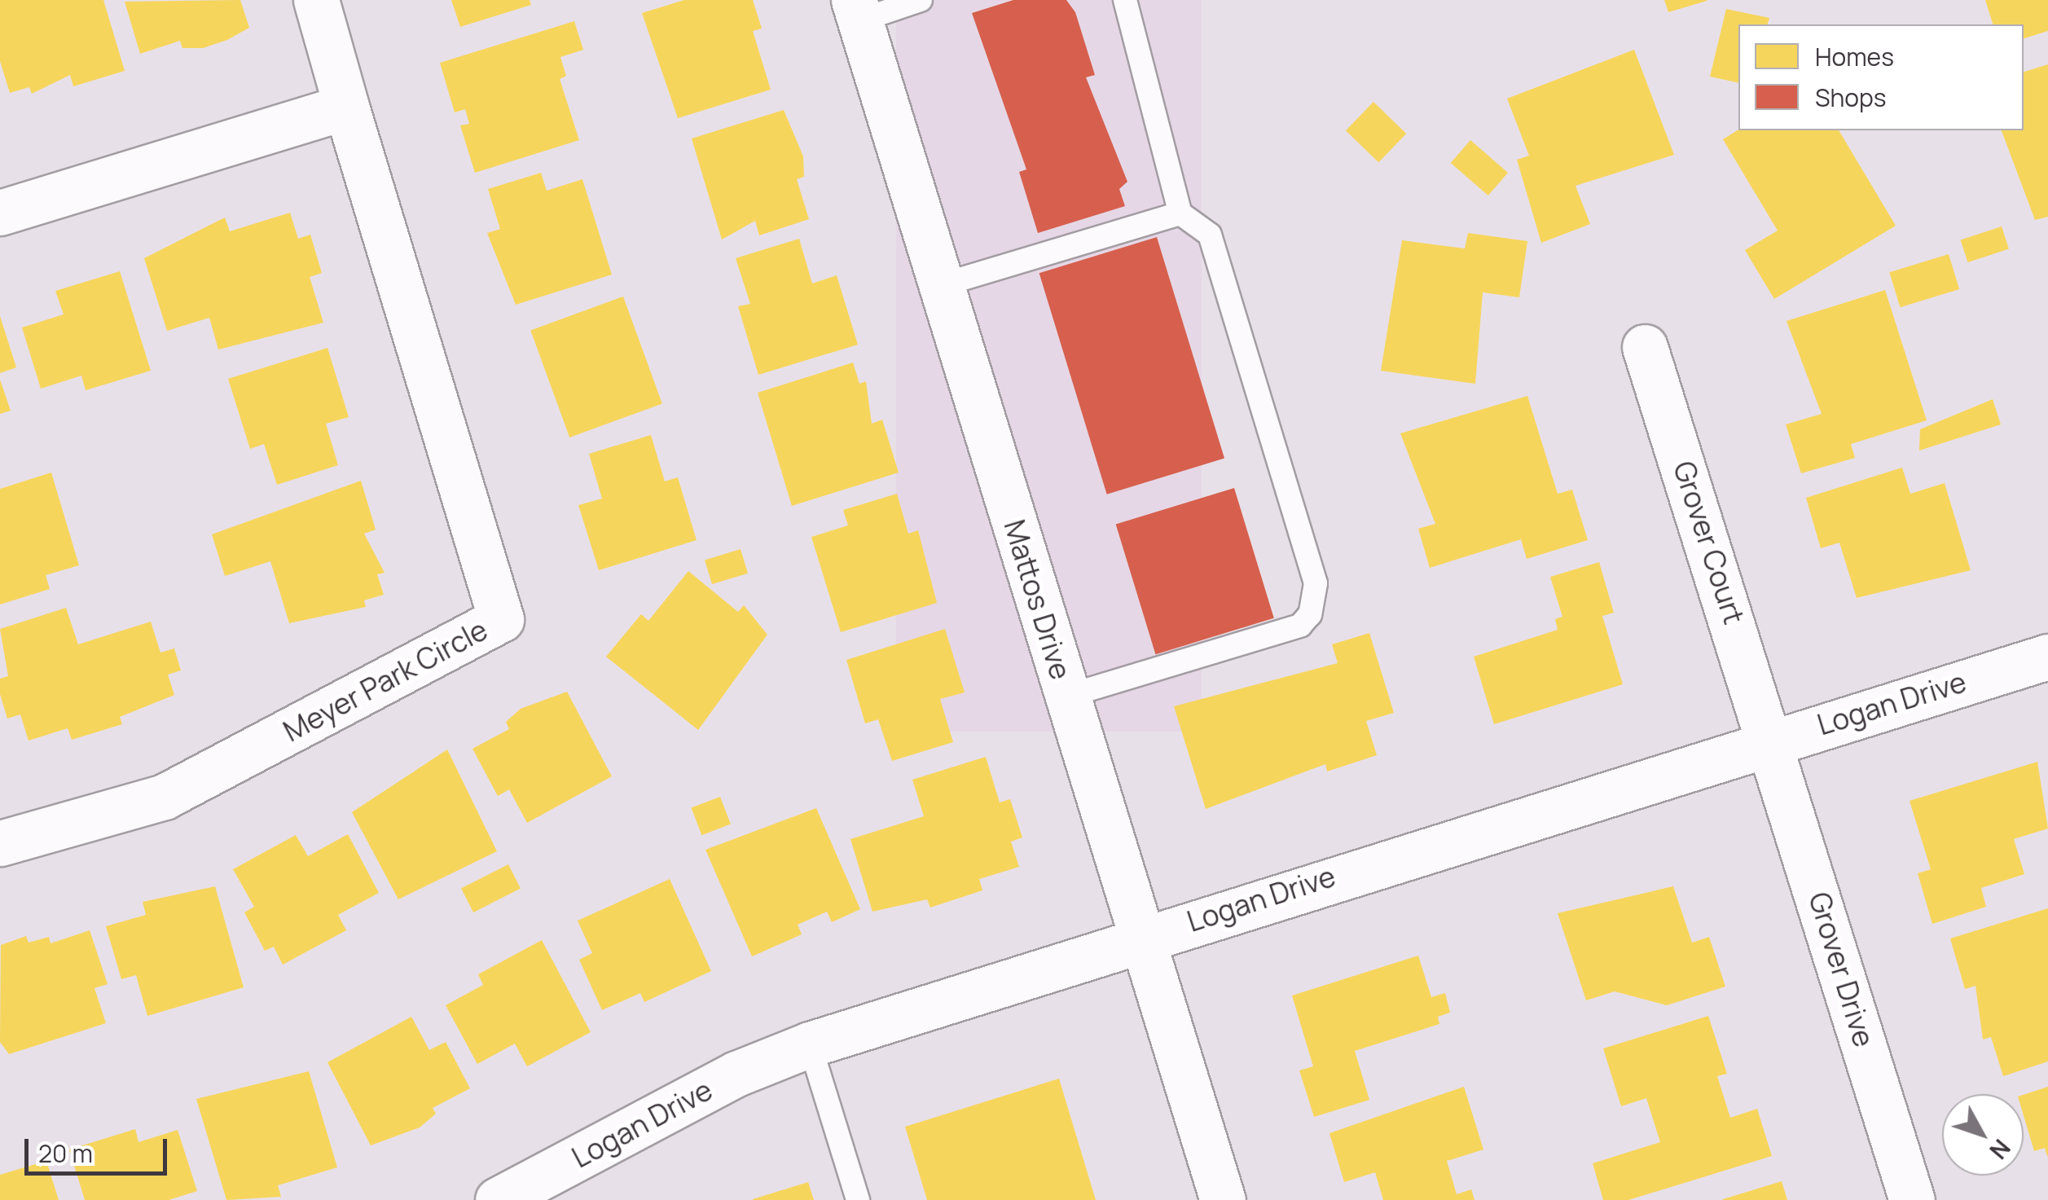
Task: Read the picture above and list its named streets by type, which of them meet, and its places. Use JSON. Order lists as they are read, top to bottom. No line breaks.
{"streets":{"street":["Grover Court","Mattos Drive","Meyer Park Circle","Logan Drive","Grover Drive"]},"crossings":[["Grover Court","Logan Drive"],["Grover Court","Grover Drive"],["Mattos Drive","Logan Drive"],["Logan Drive","Grover Drive"]],"legend":["Homes","Shops"],"scale_bar":"20 m","north":"bottom right"}
